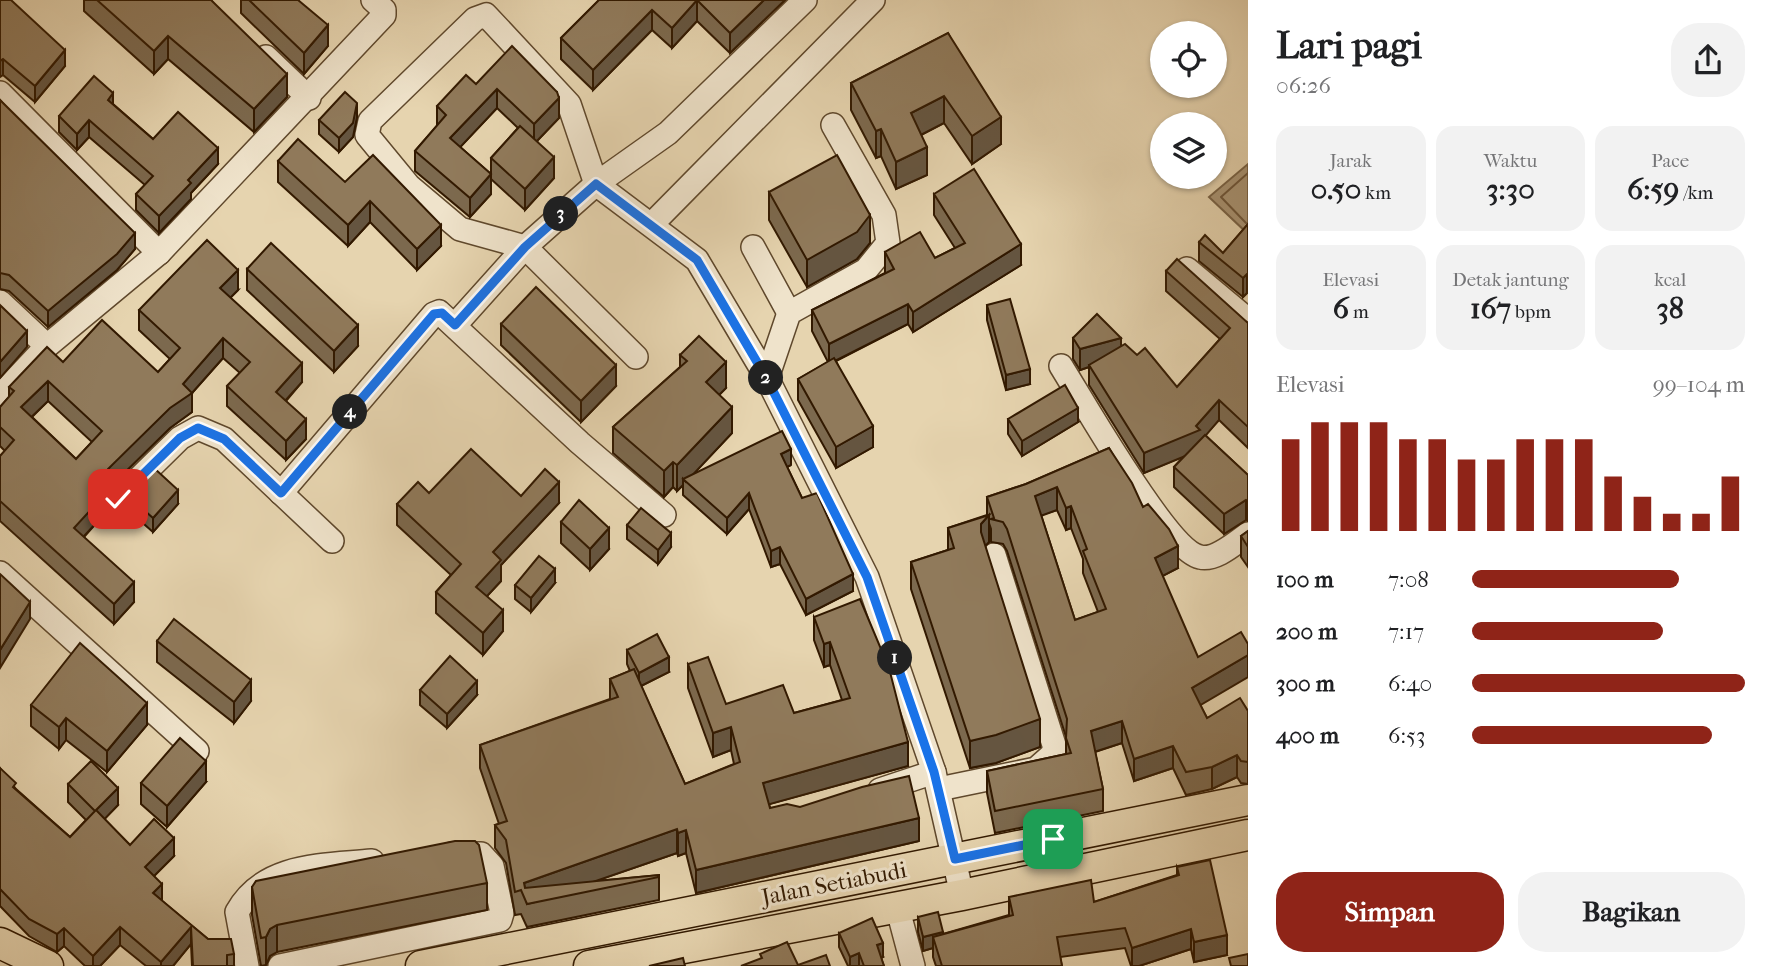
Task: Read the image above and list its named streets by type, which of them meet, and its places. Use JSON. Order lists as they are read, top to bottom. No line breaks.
{"streets":{"main road":["Jalan Setiabudi"]},"page":{"heading":["Lari pagi","06:26"],"stats":[["Jarak","0.50 km"],["Waktu","3:30"],["Pace","6:59 /km"],["Elevasi","6 m"],["Detak jantung","167 bpm"],["kcal","38"]],"pins":["3","2","4","1"],"chart":["Elevasi","99–104 m"],"list":[{"name":"100 m","note":"7:08"},{"name":"200 m","note":"7:17"},{"name":"300 m","note":"6:40"},{"name":"400 m","note":"6:53"}],"buttons":["Simpan","Bagikan"]}}
